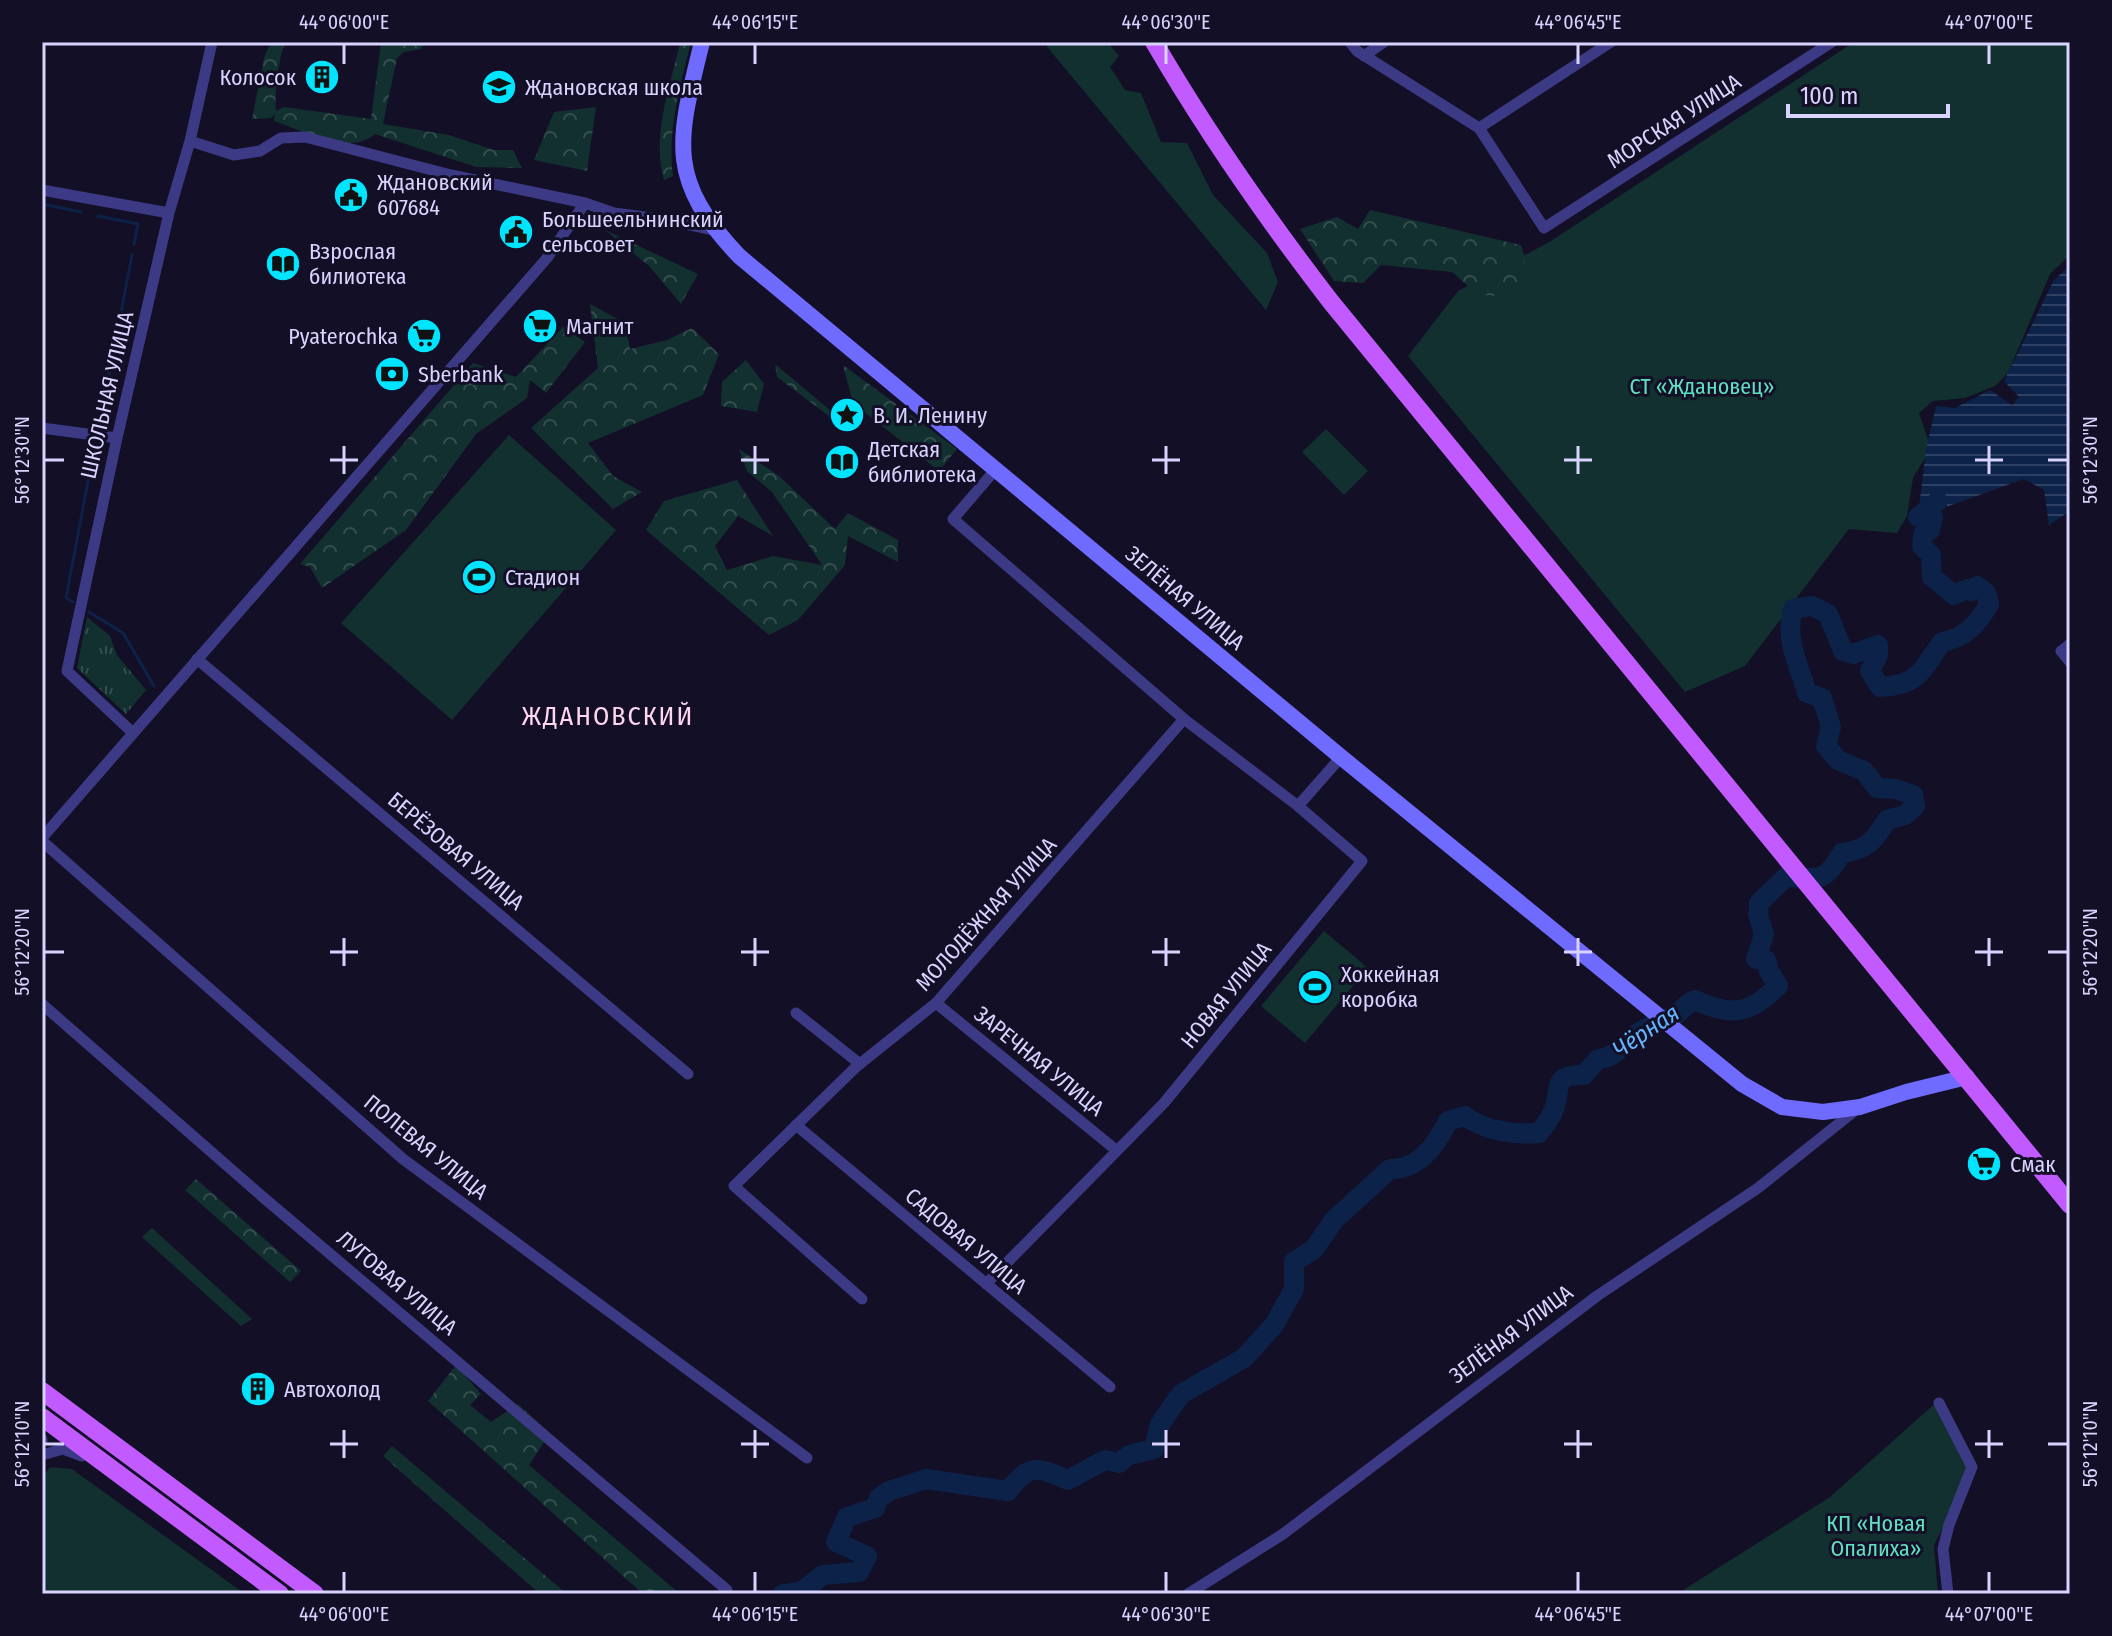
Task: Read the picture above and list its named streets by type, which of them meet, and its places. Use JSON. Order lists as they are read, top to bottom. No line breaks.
{"streets":{"street":["МОРСКАЯ УЛИЦА","ШКОЛЬНАЯ УЛИЦА","ЗЕЛЁНАЯ УЛИЦА","БЕРЁЗОВАЯ УЛИЦА","МОЛОДЁЖНАЯ УЛИЦА","НОВАЯ УЛИЦА","ЗАРЕЧНАЯ УЛИЦА","ПОЛЕВАЯ УЛИЦА","САДОВАЯ УЛИЦА","ЛУГОВАЯ УЛИЦА"]},"crossings":[["МОЛОДЁЖНАЯ УЛИЦА","ЗАРЕЧНАЯ УЛИЦА"],["МОЛОДЁЖНАЯ УЛИЦА","САДОВАЯ УЛИЦА"],["НОВАЯ УЛИЦА","ЗАРЕЧНАЯ УЛИЦА"],["НОВАЯ УЛИЦА","САДОВАЯ УЛИЦА"]],"districts":["ЖДАНОВСКИЙ"],"water":["Чёрная"],"parks":["СТ «Ждановец»","КП «Новая Опалиха»"],"places":{"building":["Колосок","Автохолод"],"school or university":["Ждановская школа"],"public building":["Ждановский 607684","Большеельнинский сельсовет"],"library":["Взрослая билиотека","Детская библиотека"],"supermarket":["Магнит","Pyaterochka","Смак"],"bank":["Sberbank"],"place":["В. И. Ленину"],"sports":["Стадион","Хоккейная коробка"]},"scale_bar":"100 m","coordinates":["44°06'00\"E","44°06'15\"E","44°06'30\"E","44°06'45\"E","44°07'00\"E","56°12'30\"N","56°12'20\"N","56°12'10\"N"]}
